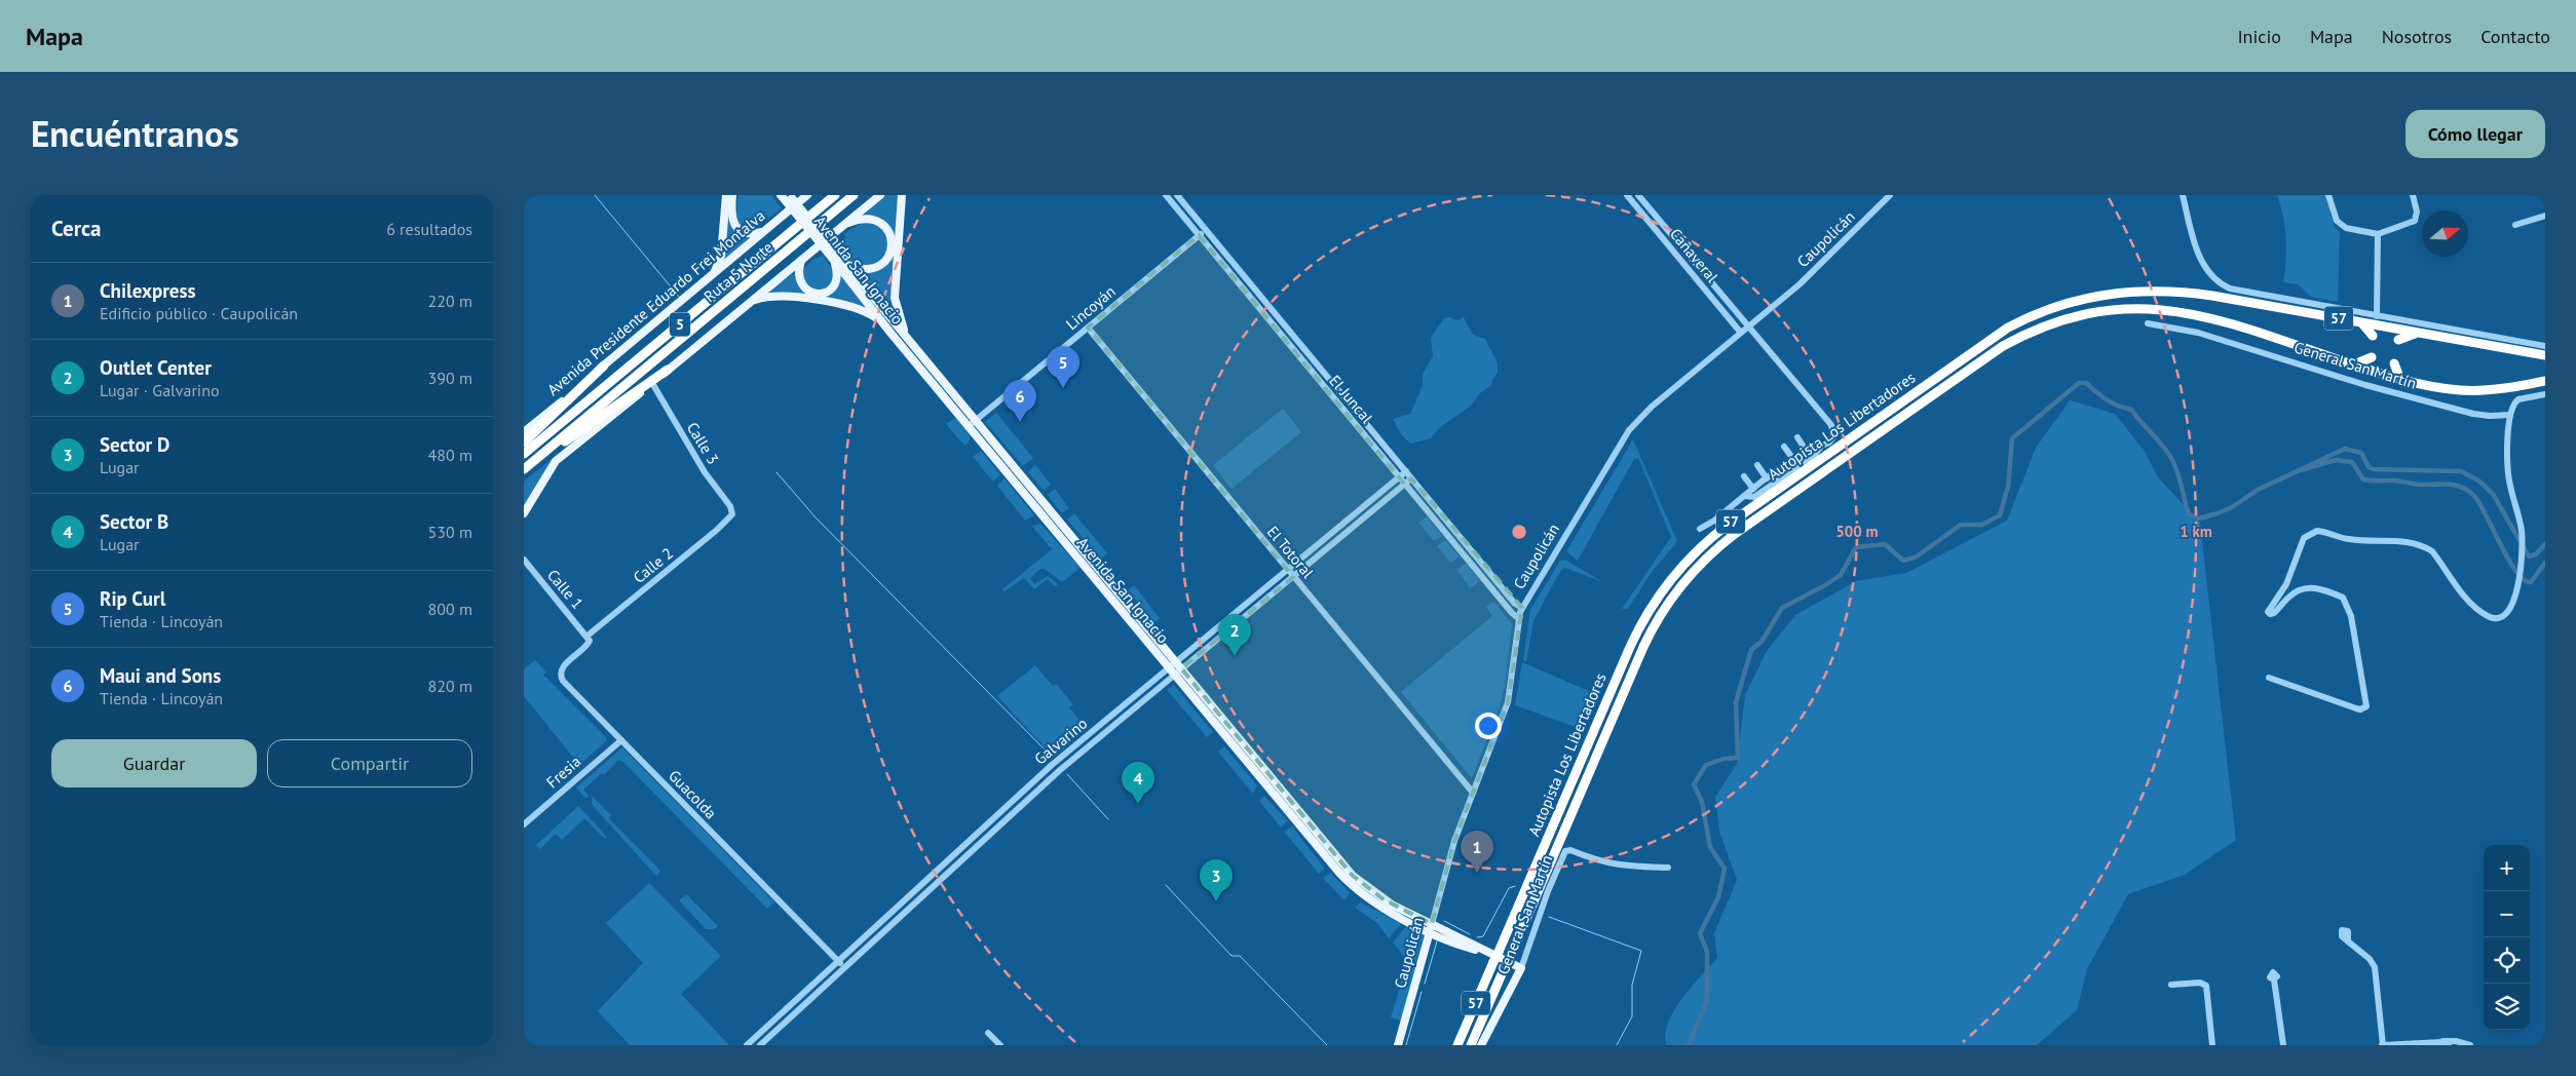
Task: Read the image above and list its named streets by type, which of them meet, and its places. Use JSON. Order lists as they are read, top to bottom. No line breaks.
{"streets":{"highway":["Ruta 5 Norte","57","5","Autopista Los Libertadores"],"main road":["Caupolicán","Avenida San Ignacio","Avenida Presidente Eduardo Frei Montalva","General San Martín"],"street":["Cañaveral","Lincoyán","El Juncal","Calle 3","El Totoral","Calle 2","Calle 1","Galvarino","Fresia","Guacolda"]},"crossings":[["Caupolicán","Cañaveral"],["Caupolicán","Avenida San Ignacio"],["Caupolicán","El Juncal"],["Caupolicán","El Totoral"],["Avenida San Ignacio","Lincoyán"],["Avenida San Ignacio","General San Martín"],["Avenida San Ignacio","Galvarino"],["Lincoyán","El Juncal"],["Lincoyán","El Totoral"],["El Juncal","Galvarino"],["Calle 3","Calle 2"],["El Totoral","Galvarino"],["Calle 2","Calle 1"],["Calle 2","Guacolda"],["Calle 1","Guacolda"],["Galvarino","Guacolda"],["Fresia","Guacolda"]],"north":"right","page":{"header":"Mapa","nav":["Inicio","Mapa","Nosotros","Contacto"],"title":"Encuéntranos","buttons":["Cómo llegar",["Guardar","Compartir"]],"heading":["Cerca","6 resultados"],"list":[{"mark":"1","name":"Chilexpress","note":"Edificio público · Caupolicán","value":"220 m"},{"mark":"2","name":"Outlet Center","note":"Lugar · Galvarino","value":"390 m"},{"mark":"3","name":"Sector D","note":"Lugar","value":"480 m"},{"mark":"4","name":"Sector B","note":"Lugar","value":"530 m"},{"mark":"5","name":"Rip Curl","note":"Tienda · Lincoyán","value":"800 m"},{"mark":"6","name":"Maui and Sons","note":"Tienda · Lincoyán","value":"820 m"}],"pins":["5","6","2","4","1","3"],"map_buttons":["+","−"]},"rings":["500 m","1 km"]}
